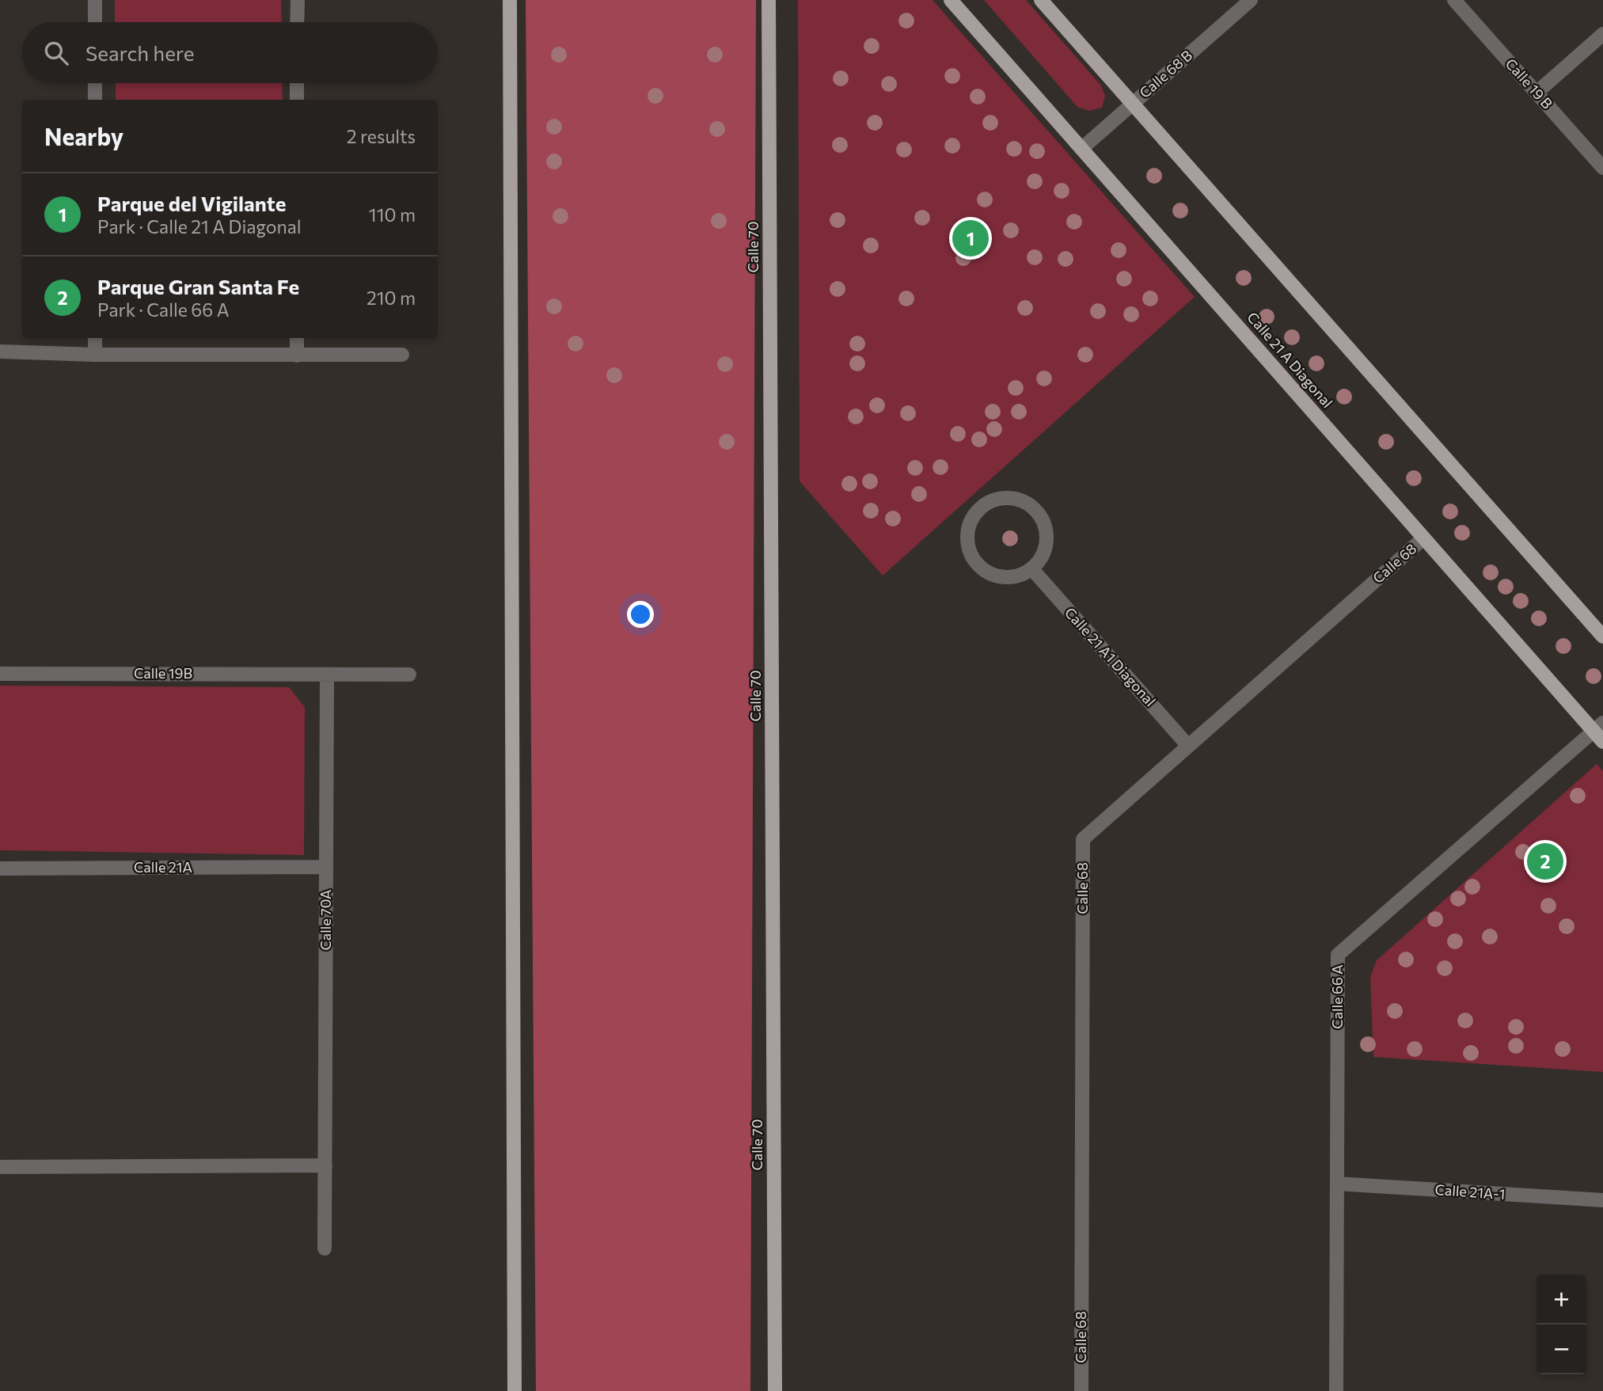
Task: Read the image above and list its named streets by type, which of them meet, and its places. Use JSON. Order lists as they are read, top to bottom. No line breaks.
{"streets":{"main road":["Calle 70","Calle 21 A Diagonal"],"street":["Calle 68 B","Calle 19 B","Calle 68","Calle 21 A1 Diagonal","Calle 19B","Calle 21A","Calle 70A","Calle 66 A","Calle 21A-1"]},"crossings":[["Calle 68 B","Calle 21 A Diagonal"],["Calle 21 A Diagonal","Calle 68"],["Calle 21 A Diagonal","Calle 66 A"],["Calle 68","Calle 21 A1 Diagonal"],["Calle 19B","Calle 70A"],["Calle 21A","Calle 70A"],["Calle 66 A","Calle 21A-1"]],"page":{"search":"Search here","heading":["Nearby","2 results"],"list":[{"mark":"1","name":"Parque del Vigilante","note":"Park · Calle 21 A Diagonal","value":"110 m"},{"mark":"2","name":"Parque Gran Santa Fe","note":"Park · Calle 66 A","value":"210 m"}],"pins":["1","2"],"map_buttons":["+","−"]}}
